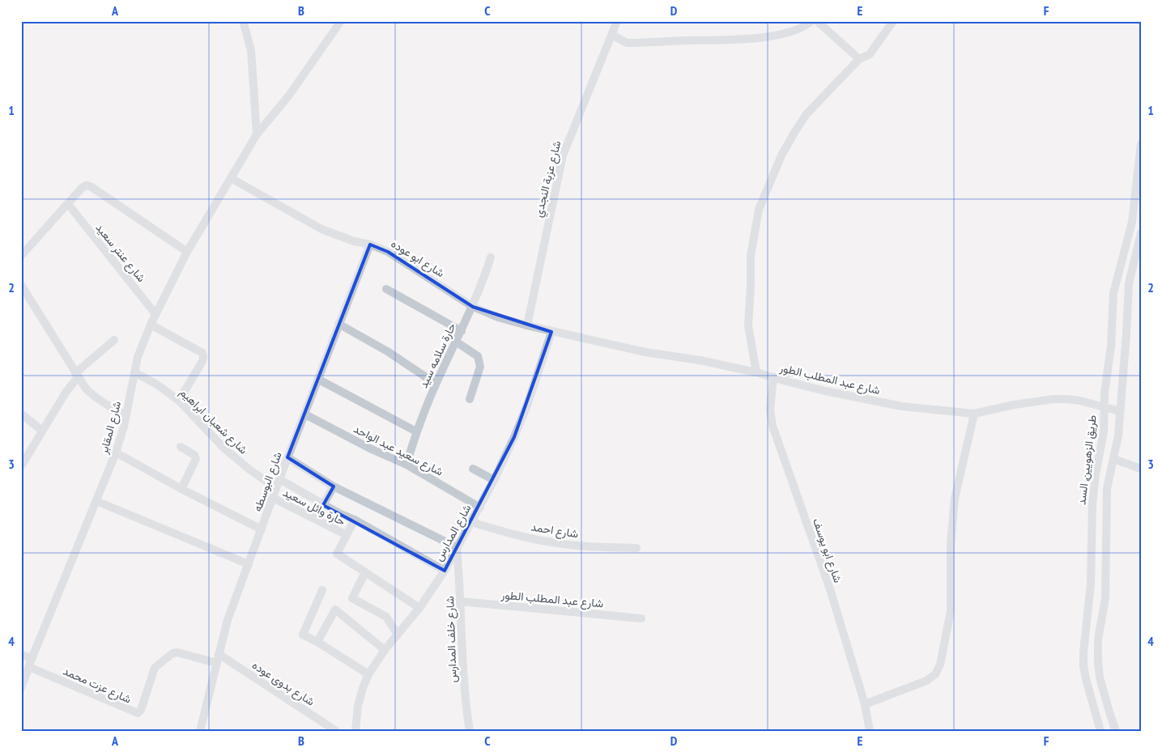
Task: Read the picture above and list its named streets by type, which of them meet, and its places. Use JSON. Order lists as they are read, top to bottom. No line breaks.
{"streets":{"street":["شارع عزبة النجدي","شارع عنتر سعيد","شارع ابو عوده","حارة سلامه سيد","شارع عبد المطلب الطور","شارع شعبان ابراهيم","شارع المقابر","شارع سعيد عبد الواحد","طريق الزهويين, السد","شارع البوسطه","حارة وائل سعيد","شارع احمد","شارع المدارس","شارع ابو يوسف","شارع خلف المدارس","شارع بدوى عوده","شارع عزت محمد"]},"crossings":[["شارع عزبة النجدي","شارع ابو عوده"],["شارع عنتر سعيد","شارع المقابر"],["شارع ابو عوده","حارة سلامه سيد"],["شارع ابو عوده","شارع عبد المطلب الطور"],["شارع ابو عوده","شارع المقابر"],["شارع ابو عوده","شارع البوسطه"],["شارع ابو عوده","شارع المدارس"],["حارة سلامه سيد","شارع سعيد عبد الواحد"],["شارع عبد المطلب الطور","طريق الزهويين, السد"],["شارع عبد المطلب الطور","شارع المدارس"],["شارع عبد المطلب الطور","شارع ابو يوسف"],["شارع عبد المطلب الطور","شارع خلف المدارس"],["شارع شعبان ابراهيم","شارع المقابر"],["شارع شعبان ابراهيم","شارع البوسطه"],["شارع المقابر","شارع عزت محمد"],["شارع سعيد عبد الواحد","شارع البوسطه"],["شارع سعيد عبد الواحد","شارع المدارس"],["شارع البوسطه","حارة وائل سعيد"],["شارع البوسطه","شارع بدوى عوده"],["شارع البوسطه","شارع عزت محمد"],["شارع احمد","شارع المدارس"],["شارع المدارس","شارع خلف المدارس"]],"grid":{"columns":["A","B","C","D","E","F"],"rows":["1","2","3","4"]}}
